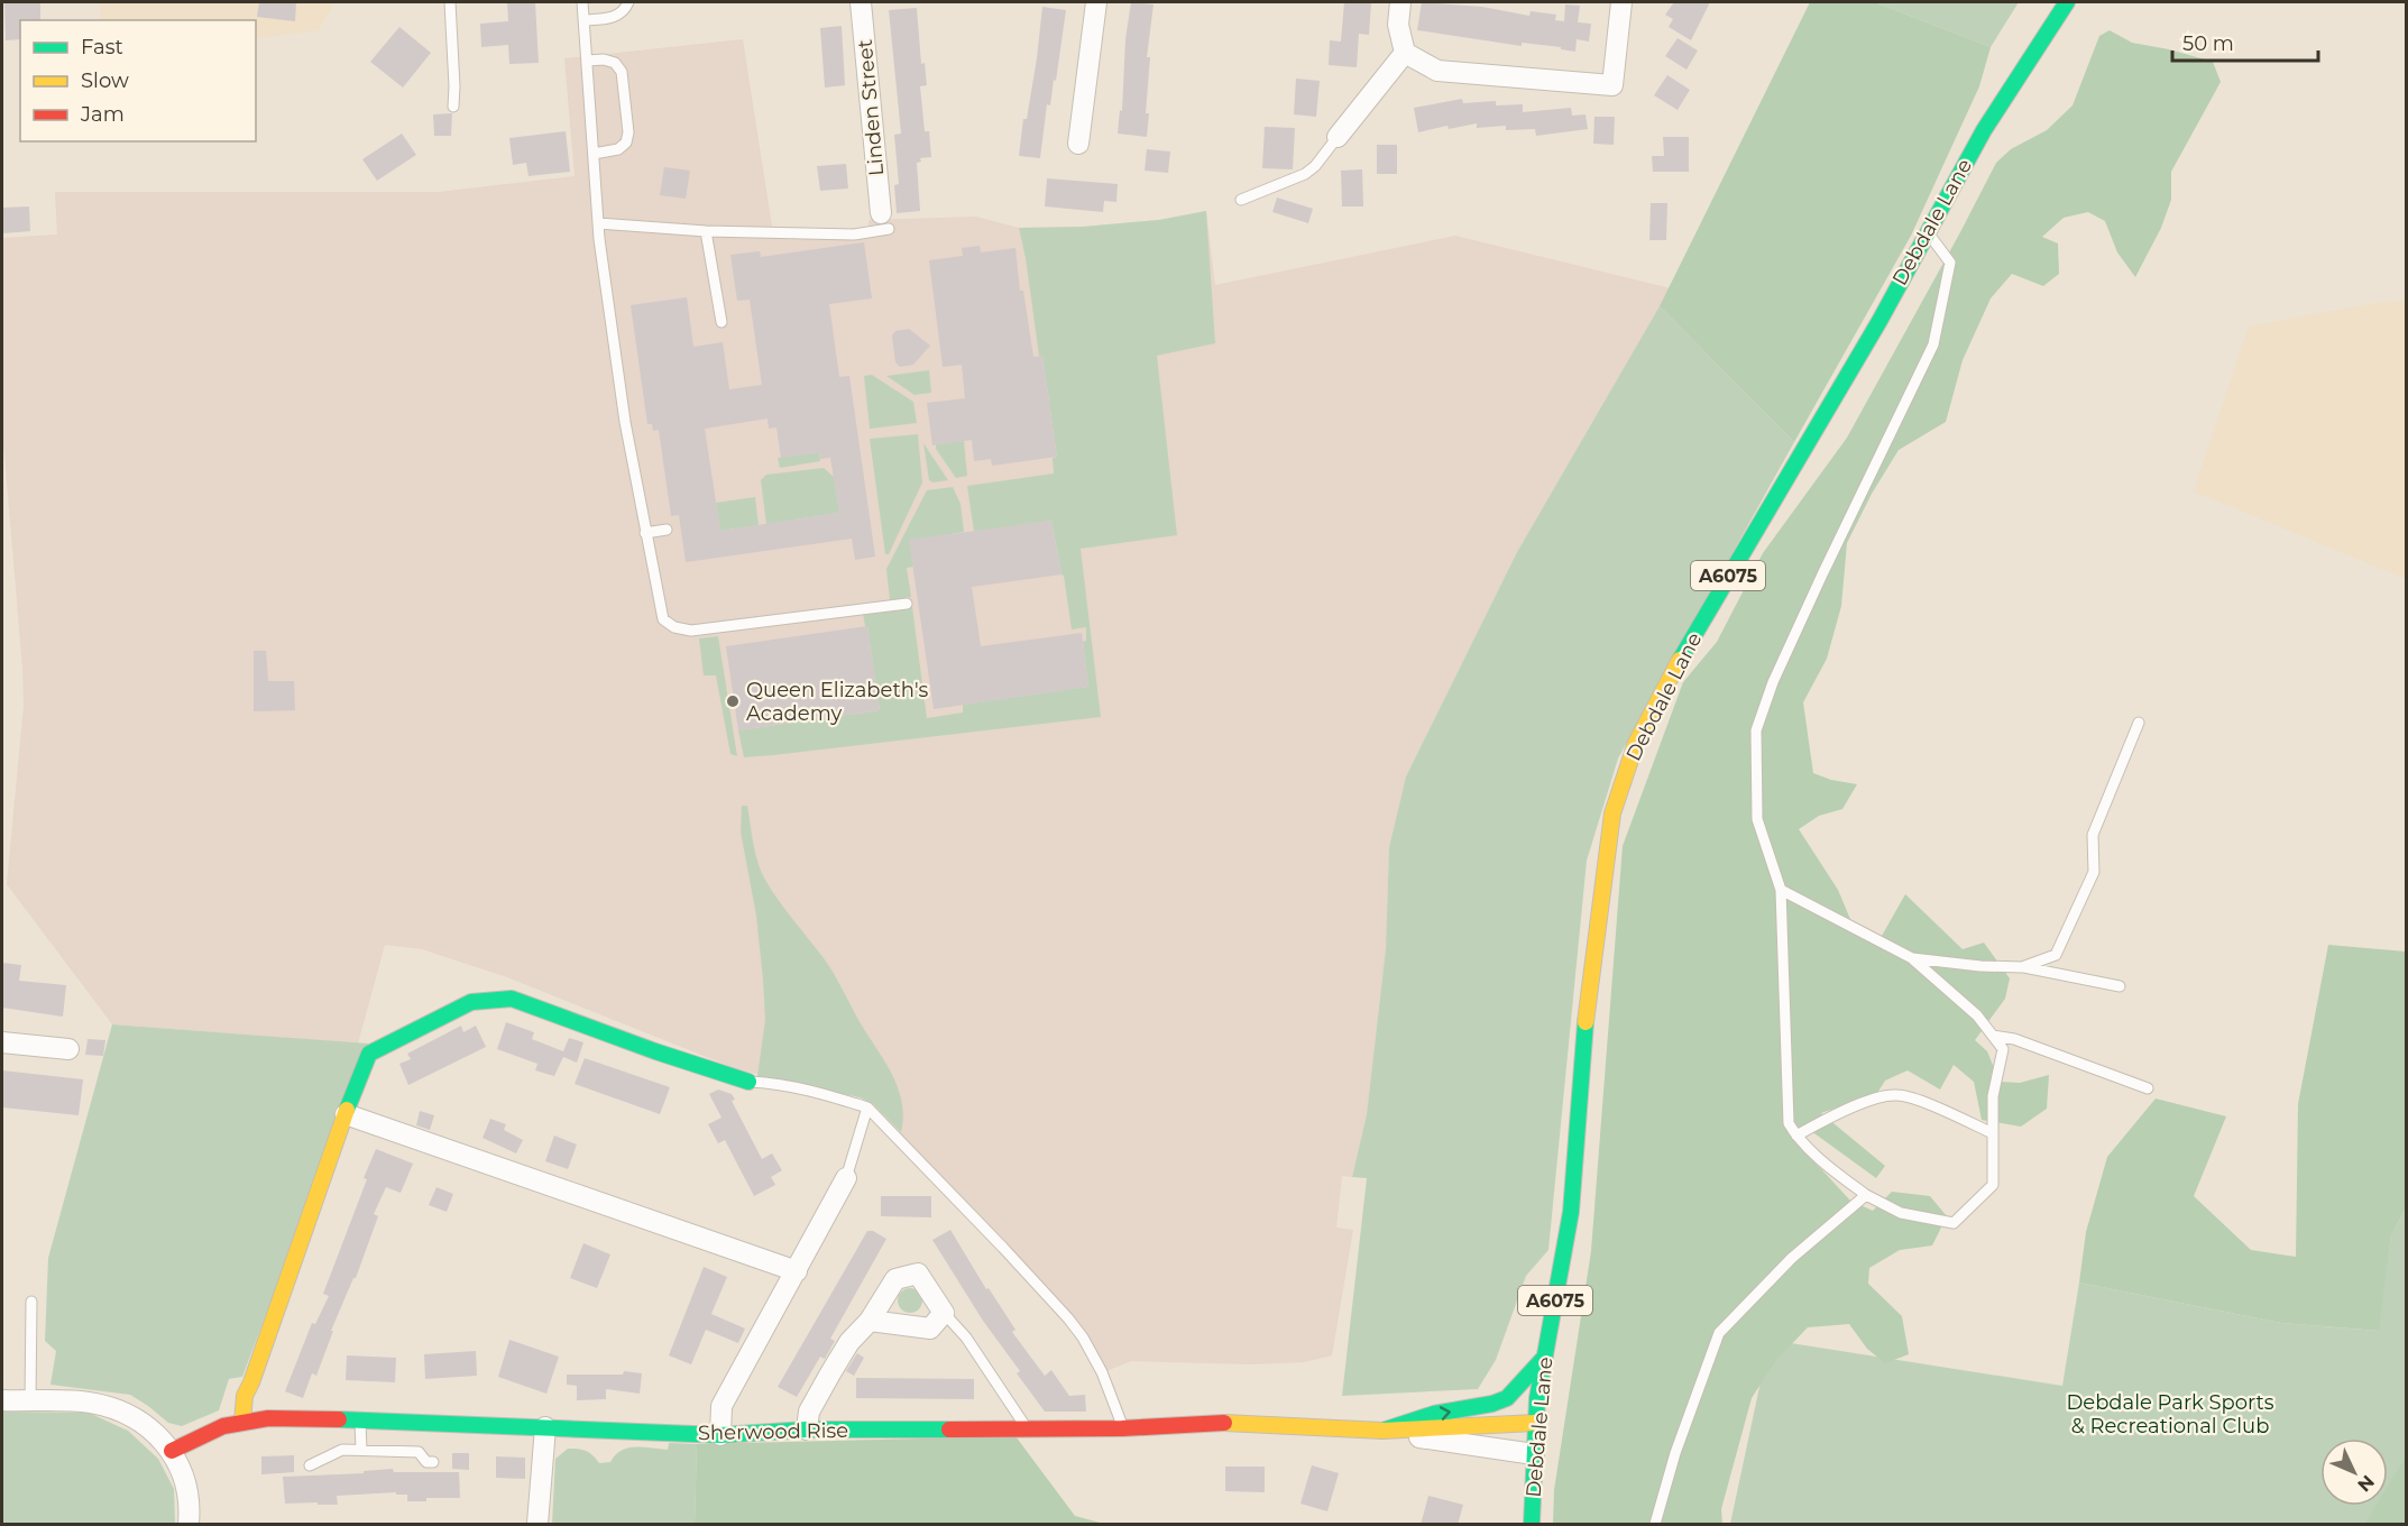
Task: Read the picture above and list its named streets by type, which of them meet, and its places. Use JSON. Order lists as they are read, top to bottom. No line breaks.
{"streets":{"street":["Linden Street","Debdale Lane","A6075","Sherwood Rise"]},"crossings":[["Debdale Lane","Sherwood Rise"]],"parks":["Debdale Park Sports & Recreational Club"],"places":["Queen Elizabeth's Academy"],"legend":["Fast","Slow","Jam"],"scale_bar":"50 m","north":"bottom right"}
